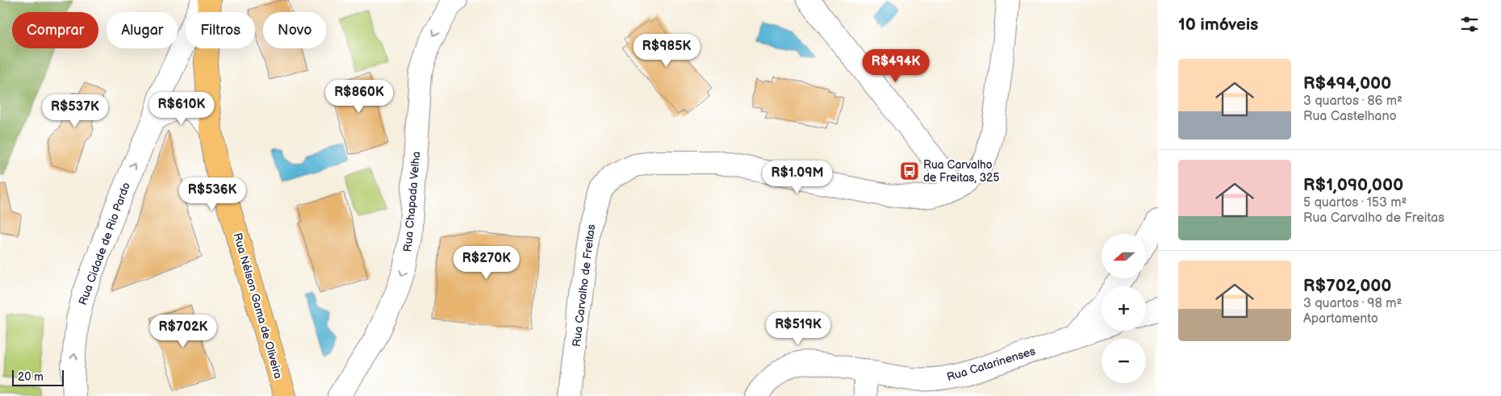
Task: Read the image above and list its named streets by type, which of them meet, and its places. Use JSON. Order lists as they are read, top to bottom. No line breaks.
{"streets":{"main road":["Rua Nélson Gama de Oliveira"],"street":["Rua Chapada Velha","Rua Cidade de Rio Pardo","Rua Carvalho de Freitas","Rua Catarinenses"]},"one_way":["Rua Chapada Velha","Rua Cidade de Rio Pardo"],"places":{"bus stop":["Rua Carvalho de Freitas, 325"]},"scale_bar":"20 m","north":"left","page":{"heading":"10 imóveis","chip":["Comprar","Alugar","Filtros","Novo"],"price":["R$985K","R$494K","R$860K","R$610K","R$537K","R$1.09M","R$536K","R$270K","R$519K","R$702K"],"list":[{"name":"R$494,000","note":"3 quartos · 86 m² · Rua Castelhano"},{"name":"R$1,090,000","note":"5 quartos · 153 m² · Rua Carvalho de Freitas"},{"name":"R$702,000","note":"3 quartos · 98 m² · Apartamento"}],"map_buttons":["+","−"],"scale":"20 m"}}
